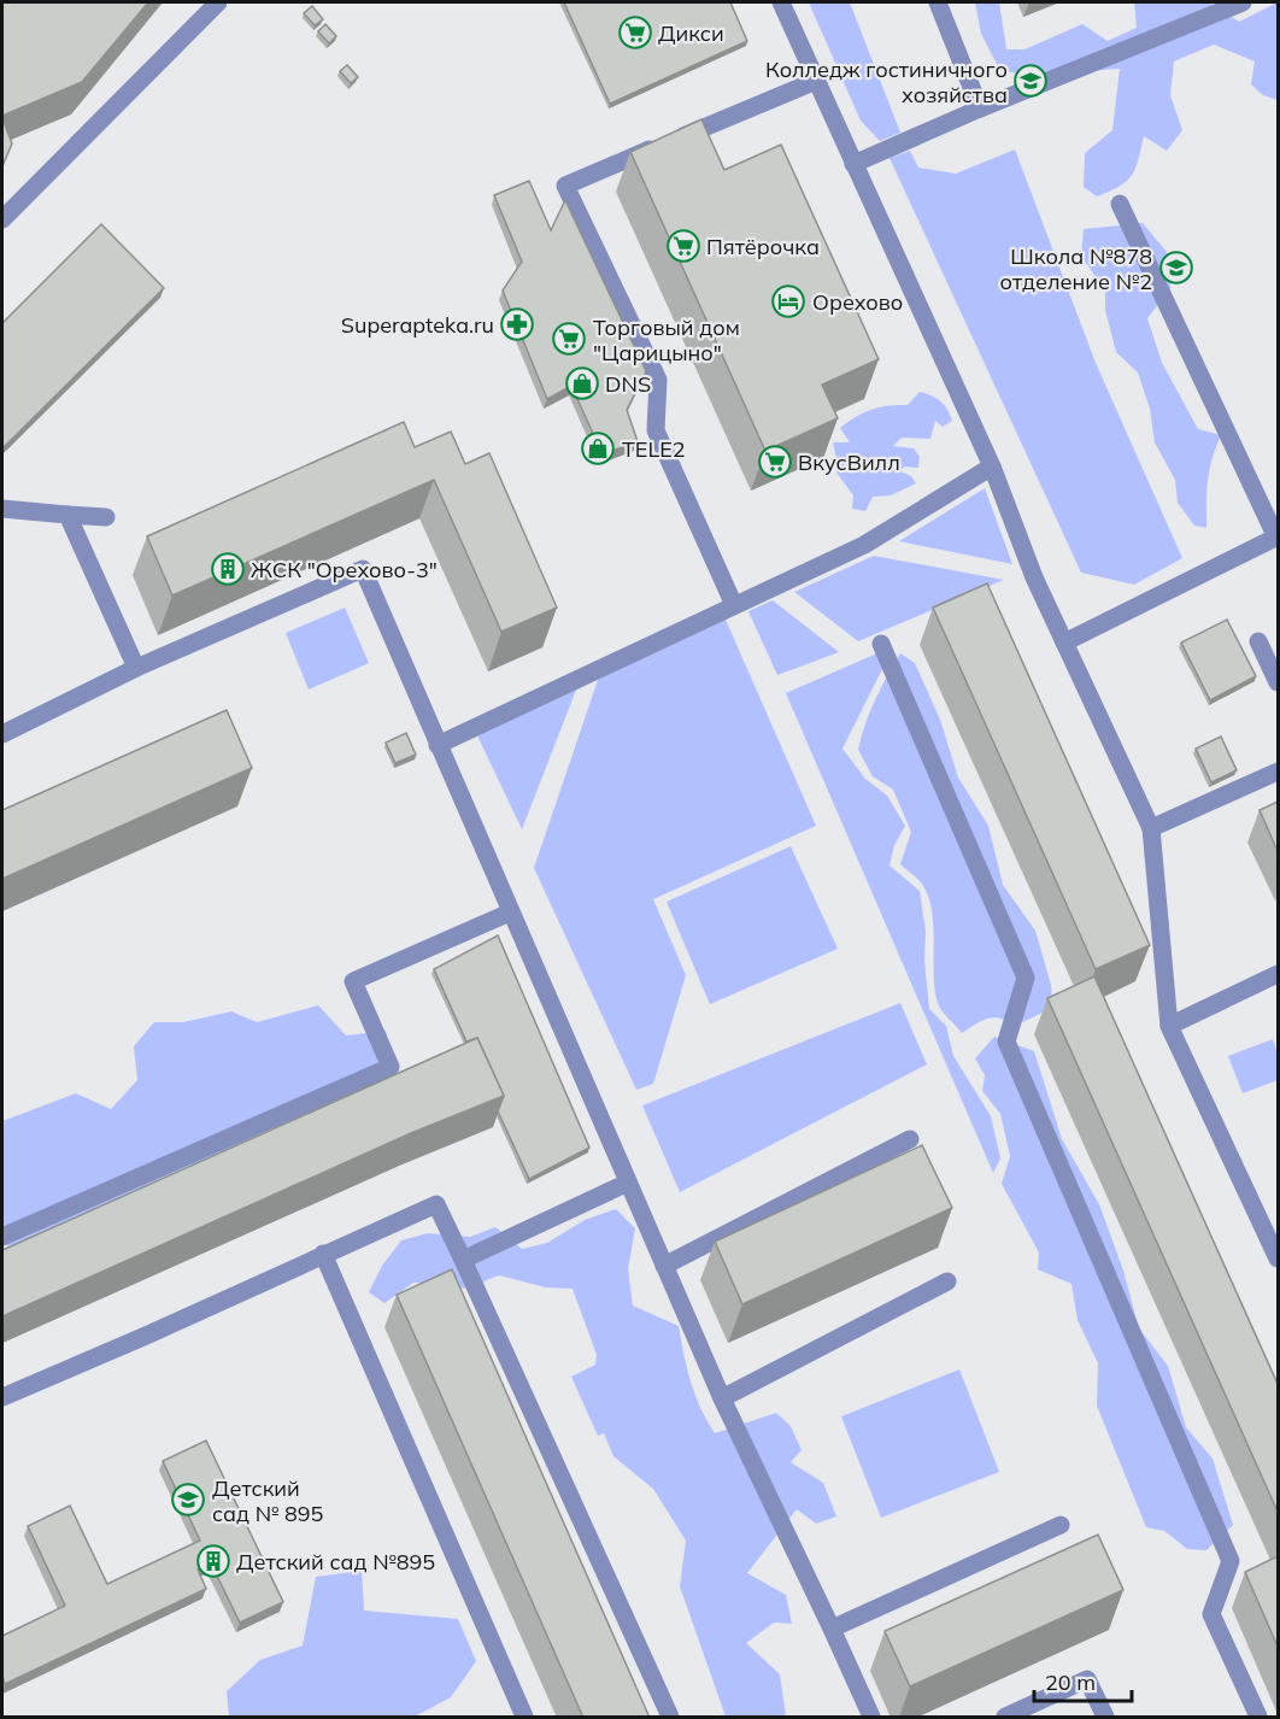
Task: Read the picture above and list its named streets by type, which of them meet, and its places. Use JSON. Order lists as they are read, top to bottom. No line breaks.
{"places":{"supermarket":["Дикси","Пятёрочка","Торговый дом \"Царицыно\"","ВкусВилл"],"school or university":["Колледж гостиничного хозяйcтва","Школа №878 отделение №2","Детский сад № 895"],"hotel":["Орехово"],"pharmacy":["Superapteka.ru"],"shop":["DNS","TELE2"],"building":["ЖСК \"Орехово-3\"","Детский сад №895"]},"scale_bar":"20 m"}
